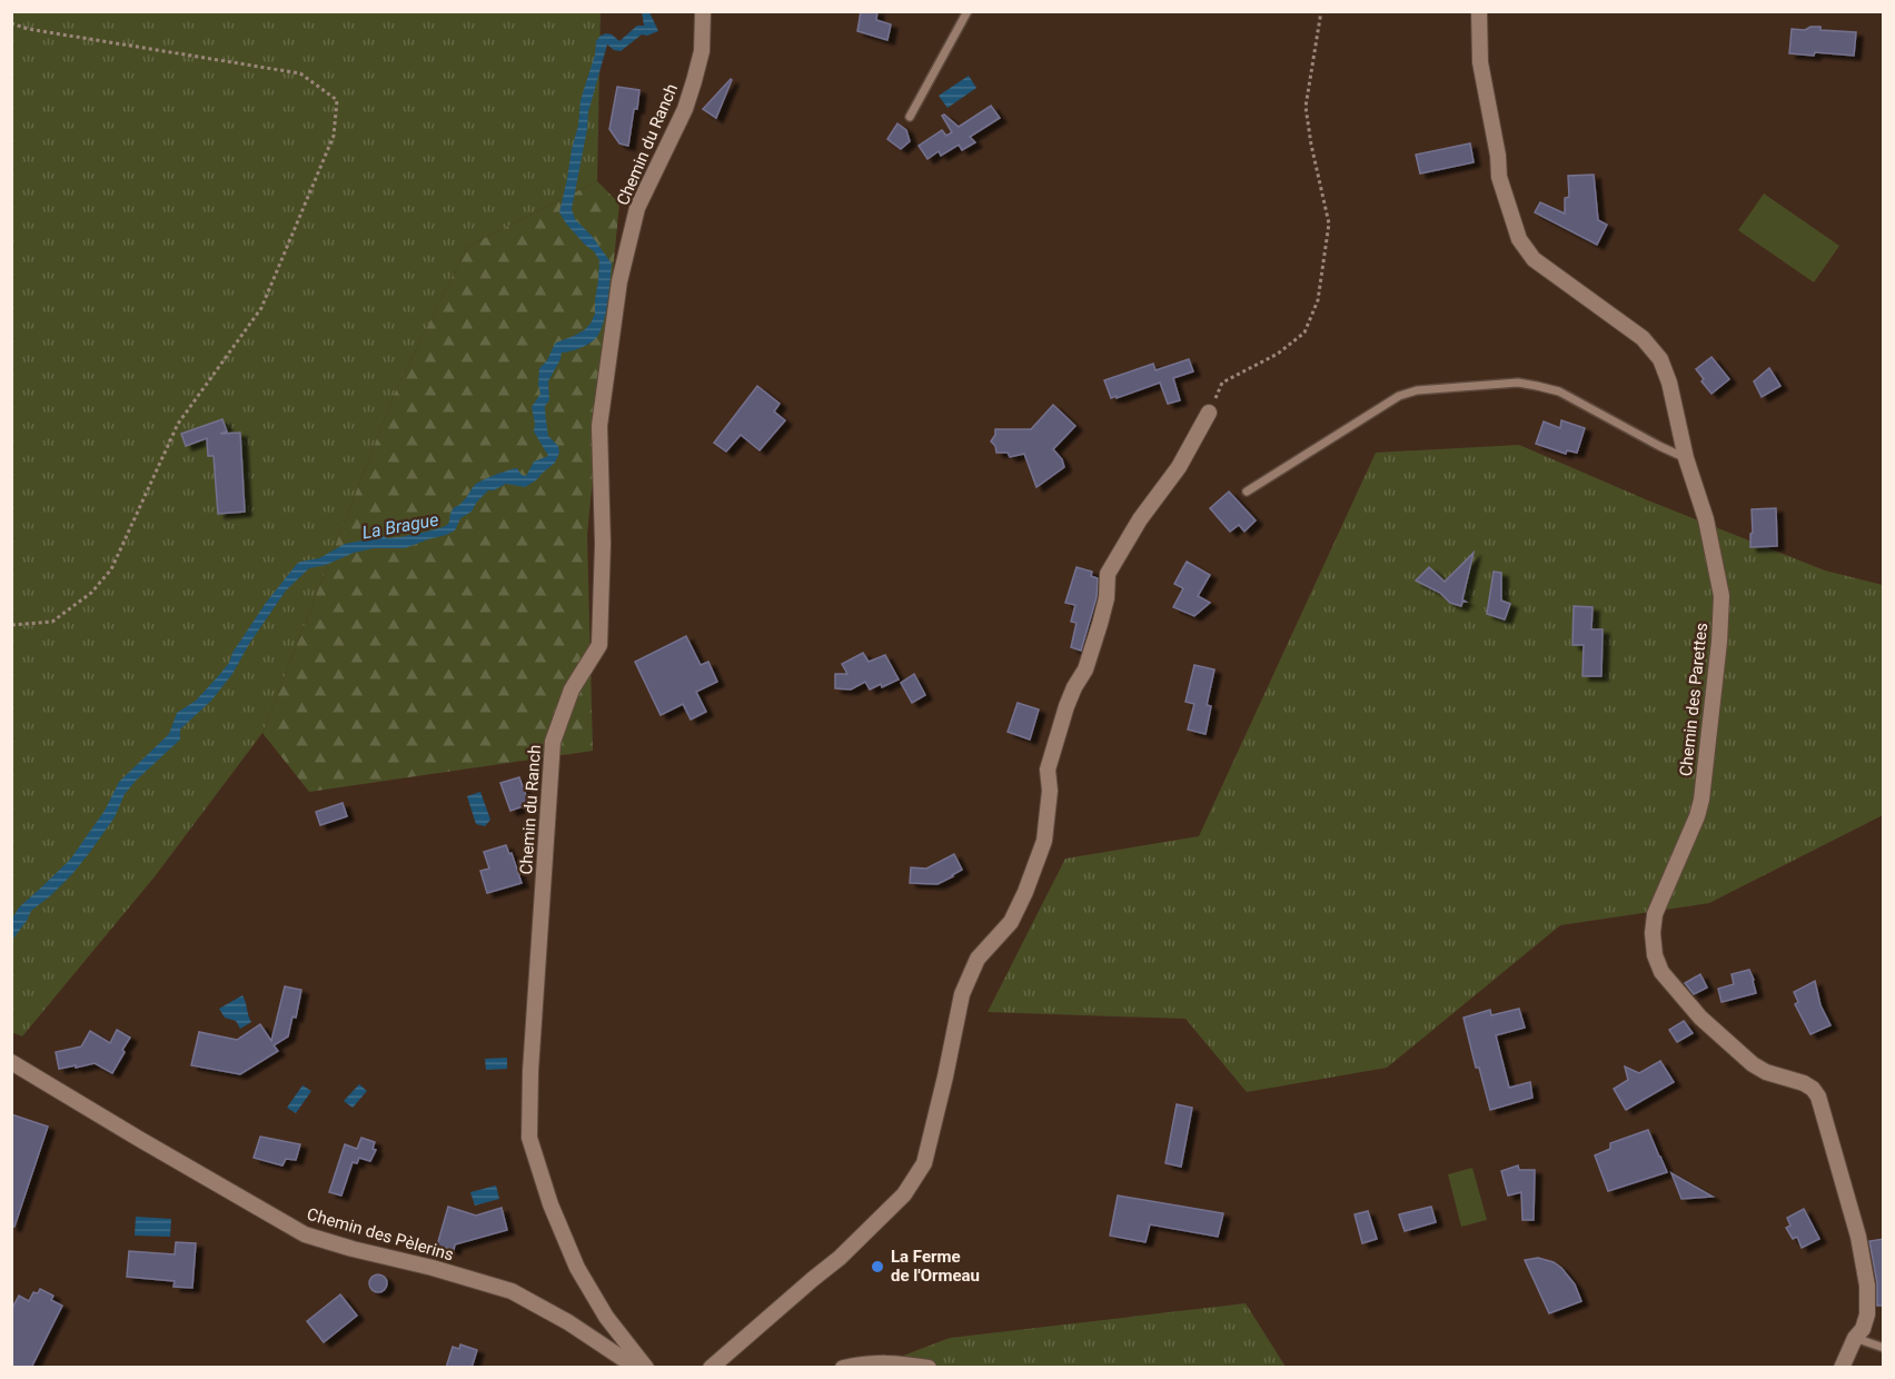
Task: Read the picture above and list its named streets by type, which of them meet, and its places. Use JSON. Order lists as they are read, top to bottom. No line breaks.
{"streets":{"street":["Chemin du Ranch","Chemin des Parettes","Chemin des Pèlerins"]},"crossings":[["Chemin du Ranch","Chemin des Pèlerins"]],"water":["La Brague"],"places":["La Ferme de l'Ormeau"]}
